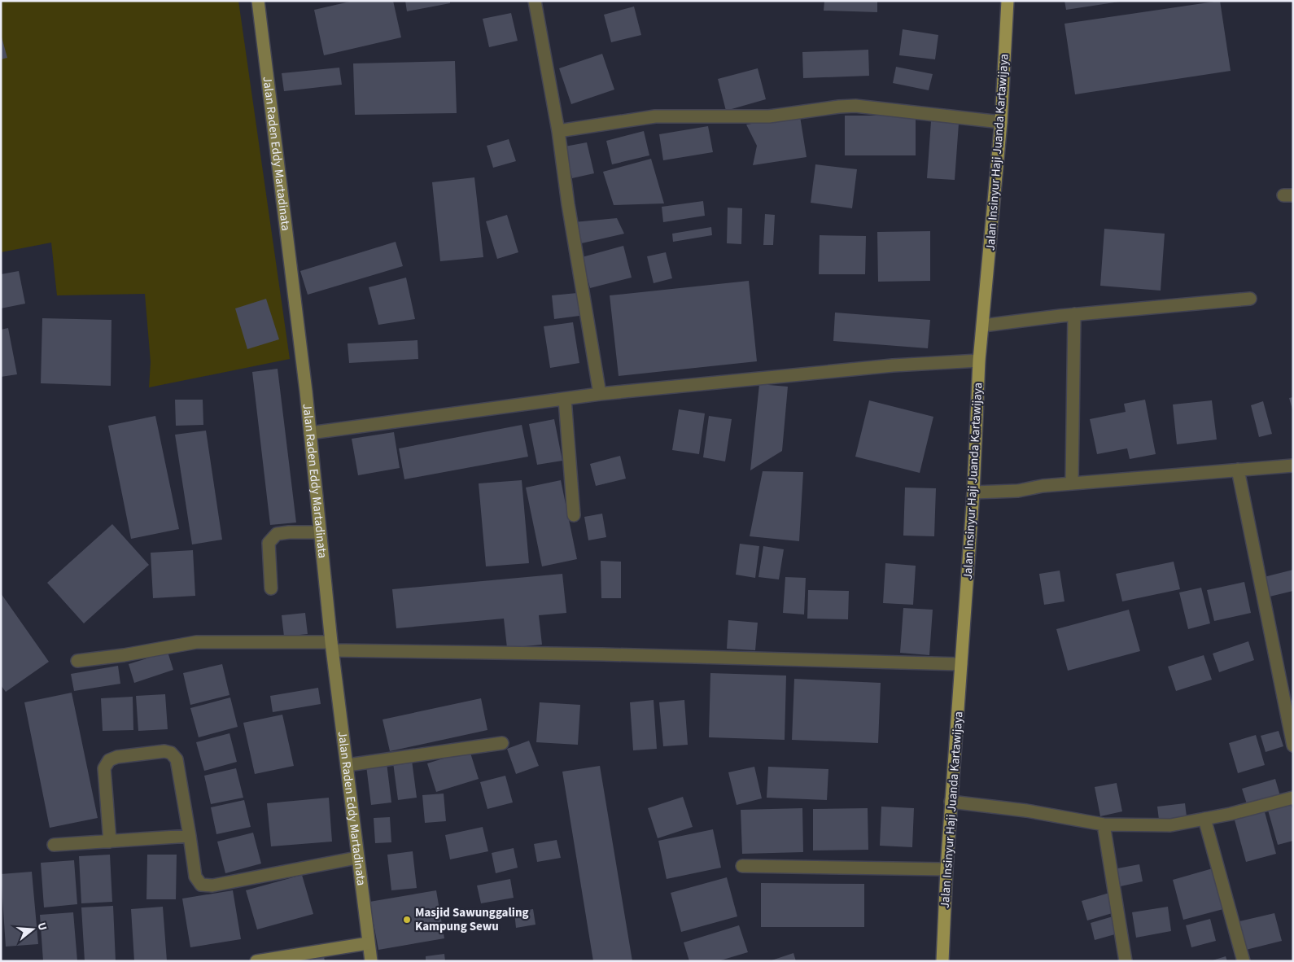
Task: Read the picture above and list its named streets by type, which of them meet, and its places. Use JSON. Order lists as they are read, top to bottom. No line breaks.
{"streets":{"main road":["Jalan Insinyur Haji Juanda Kartawijaya","Jalan Raden Eddy Martadinata"]},"places":["Masjid Sawunggaling Kampung Sewu"],"north":"right"}
